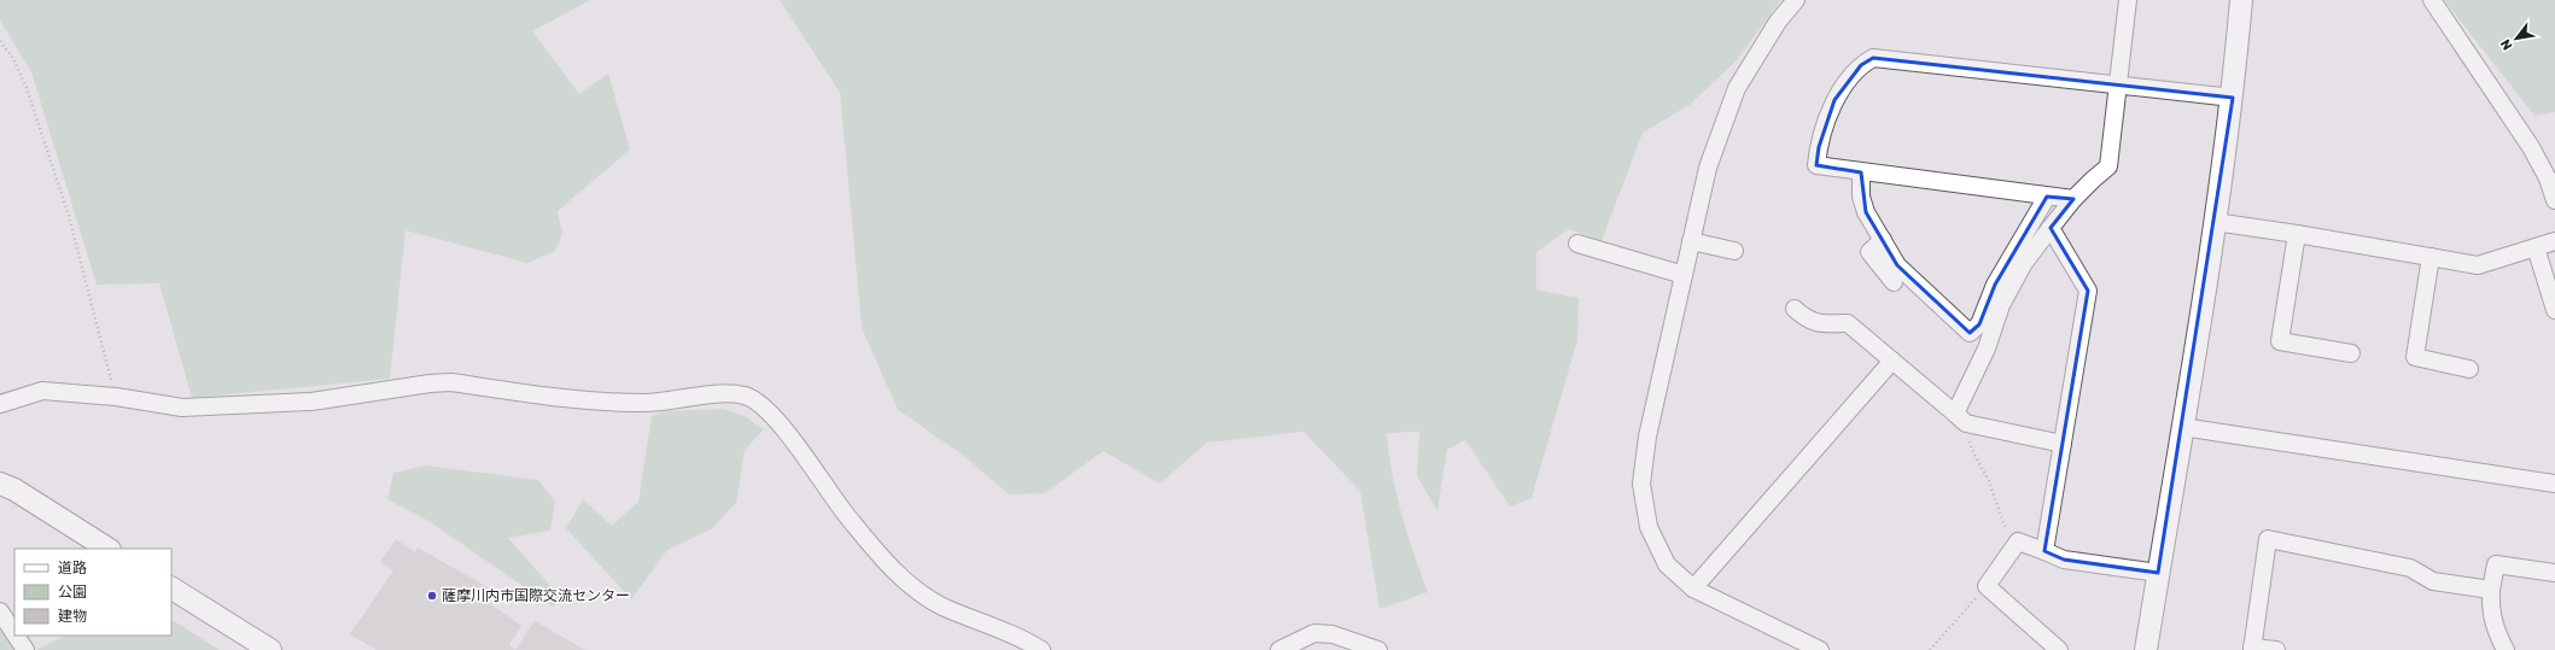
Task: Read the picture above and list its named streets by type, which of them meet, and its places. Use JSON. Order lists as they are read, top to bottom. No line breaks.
{"places":["薩摩川内市国際交流センター"],"legend":["道路","公園","建物"],"north":"bottom left"}
